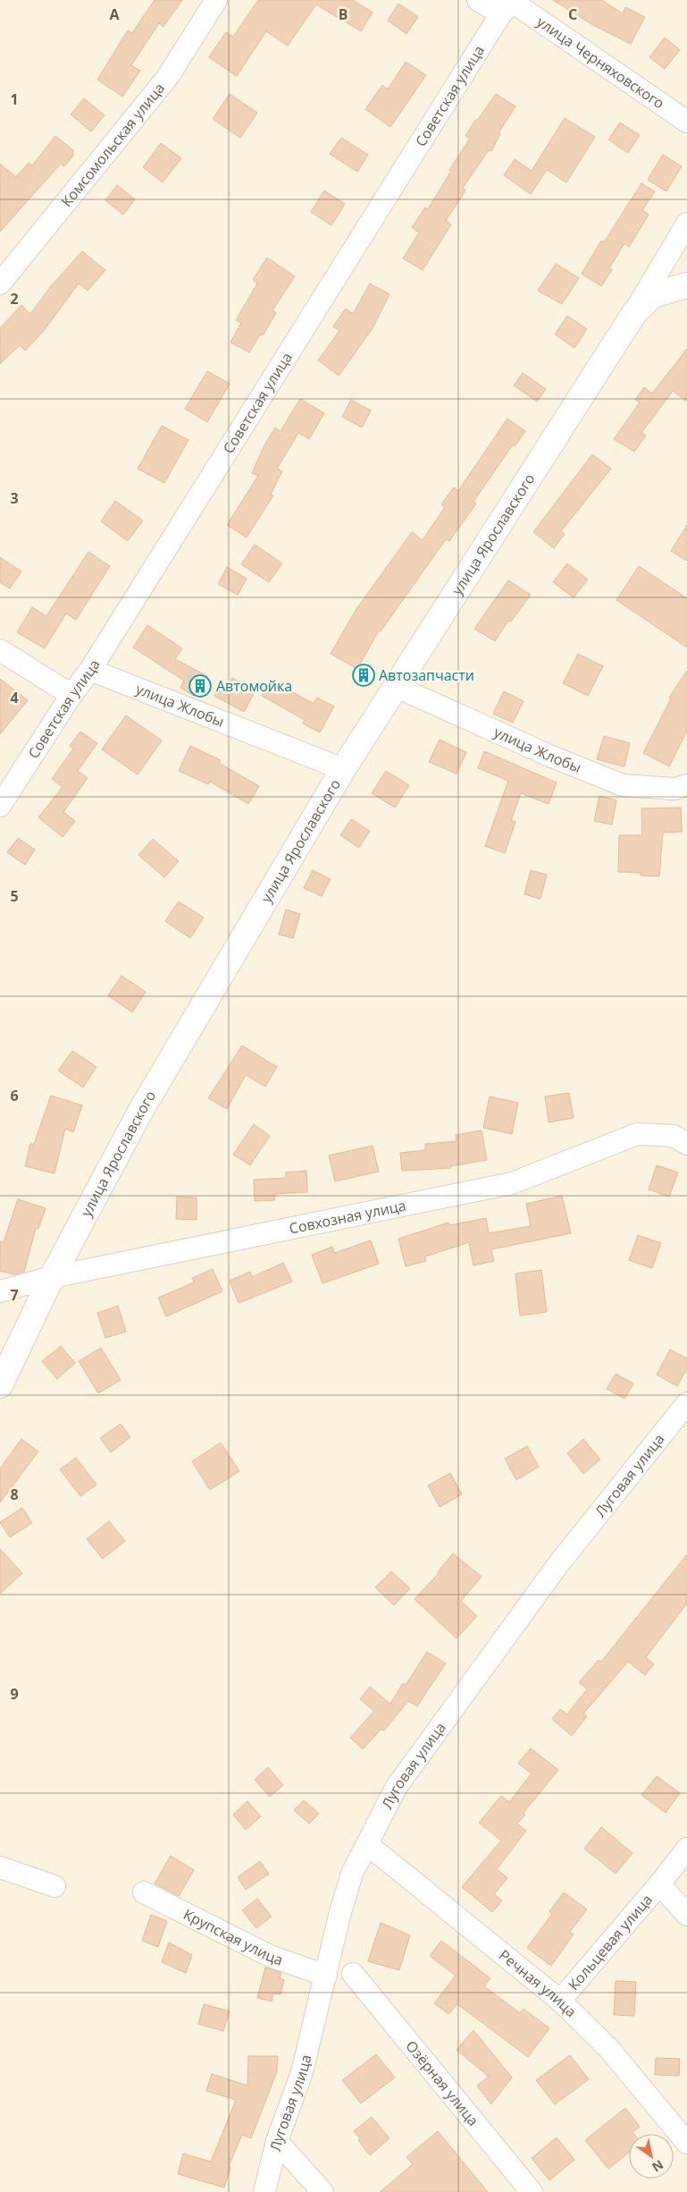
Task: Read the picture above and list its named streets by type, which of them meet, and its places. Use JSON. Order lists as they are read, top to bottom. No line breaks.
{"streets":{"street":["улица Черняховского","Советская улица","Комсомольская улица","улица Ярославского","улица Жлобы","Совхозная улица","Луговая улица","Крупская улица","Кольцевая улица","Речная улица","Озёрная улица"]},"crossings":[["улица Черняховского","Советская улица"],["Советская улица","улица Жлобы"],["улица Ярославского","улица Жлобы"],["улица Ярославского","Совхозная улица"],["Луговая улица","Крупская улица"],["Луговая улица","Речная улица"],["Кольцевая улица","Речная улица"]],"places":{"building":["Автозапчасти","Автомойка"]},"north":"bottom right","grid":{"columns":["A","B","C"],"rows":["1","2","3","4","5","6","7","8","9"]}}
